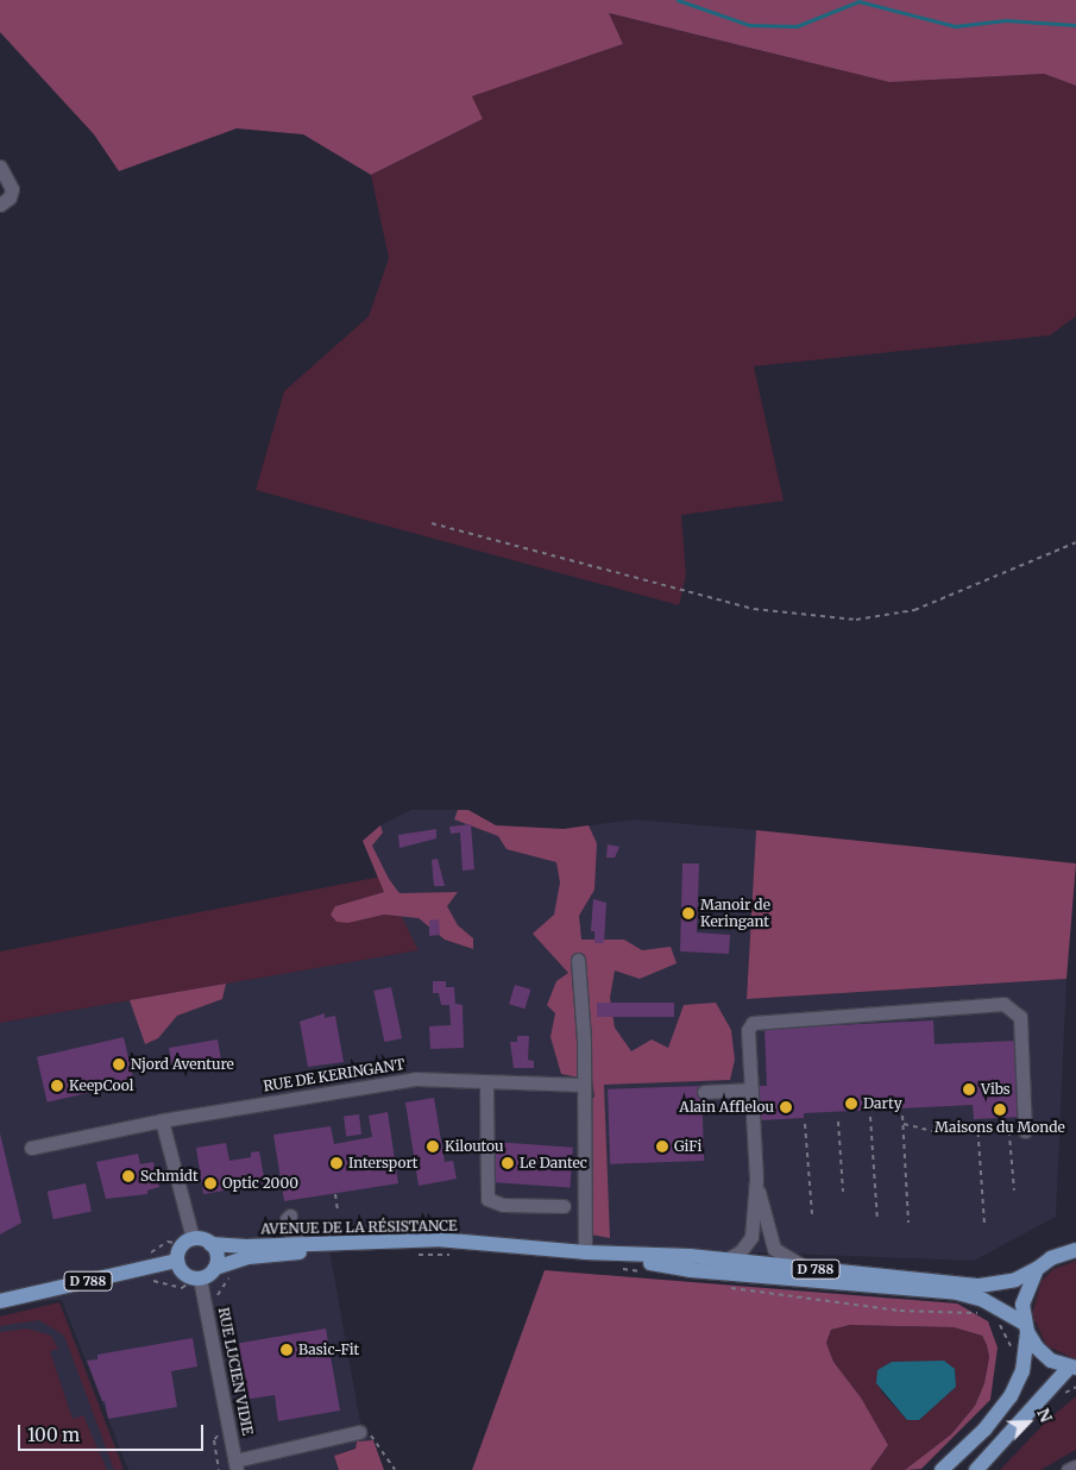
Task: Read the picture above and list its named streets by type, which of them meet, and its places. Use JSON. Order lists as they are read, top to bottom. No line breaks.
{"streets":{"main road":["AVENUE DE LA RÉSISTANCE","D 788"],"street":["RUE DE KERINGANT","RUE LUCIEN VIDIE"]},"crossings":[["AVENUE DE LA RÉSISTANCE","D 788"],["AVENUE DE LA RÉSISTANCE","RUE LUCIEN VIDIE"],["D 788","RUE LUCIEN VIDIE"]],"places":["Manoir de Keringant","Njord Aventure","KeepCool","Vibs","Darty","Alain Afflelou","Maisons du Monde","Kiloutou","GiFi","Intersport","Le Dantec","Schmidt","Optic 2000","Basic-Fit"],"scale_bar":"100 m","north":"top right"}
